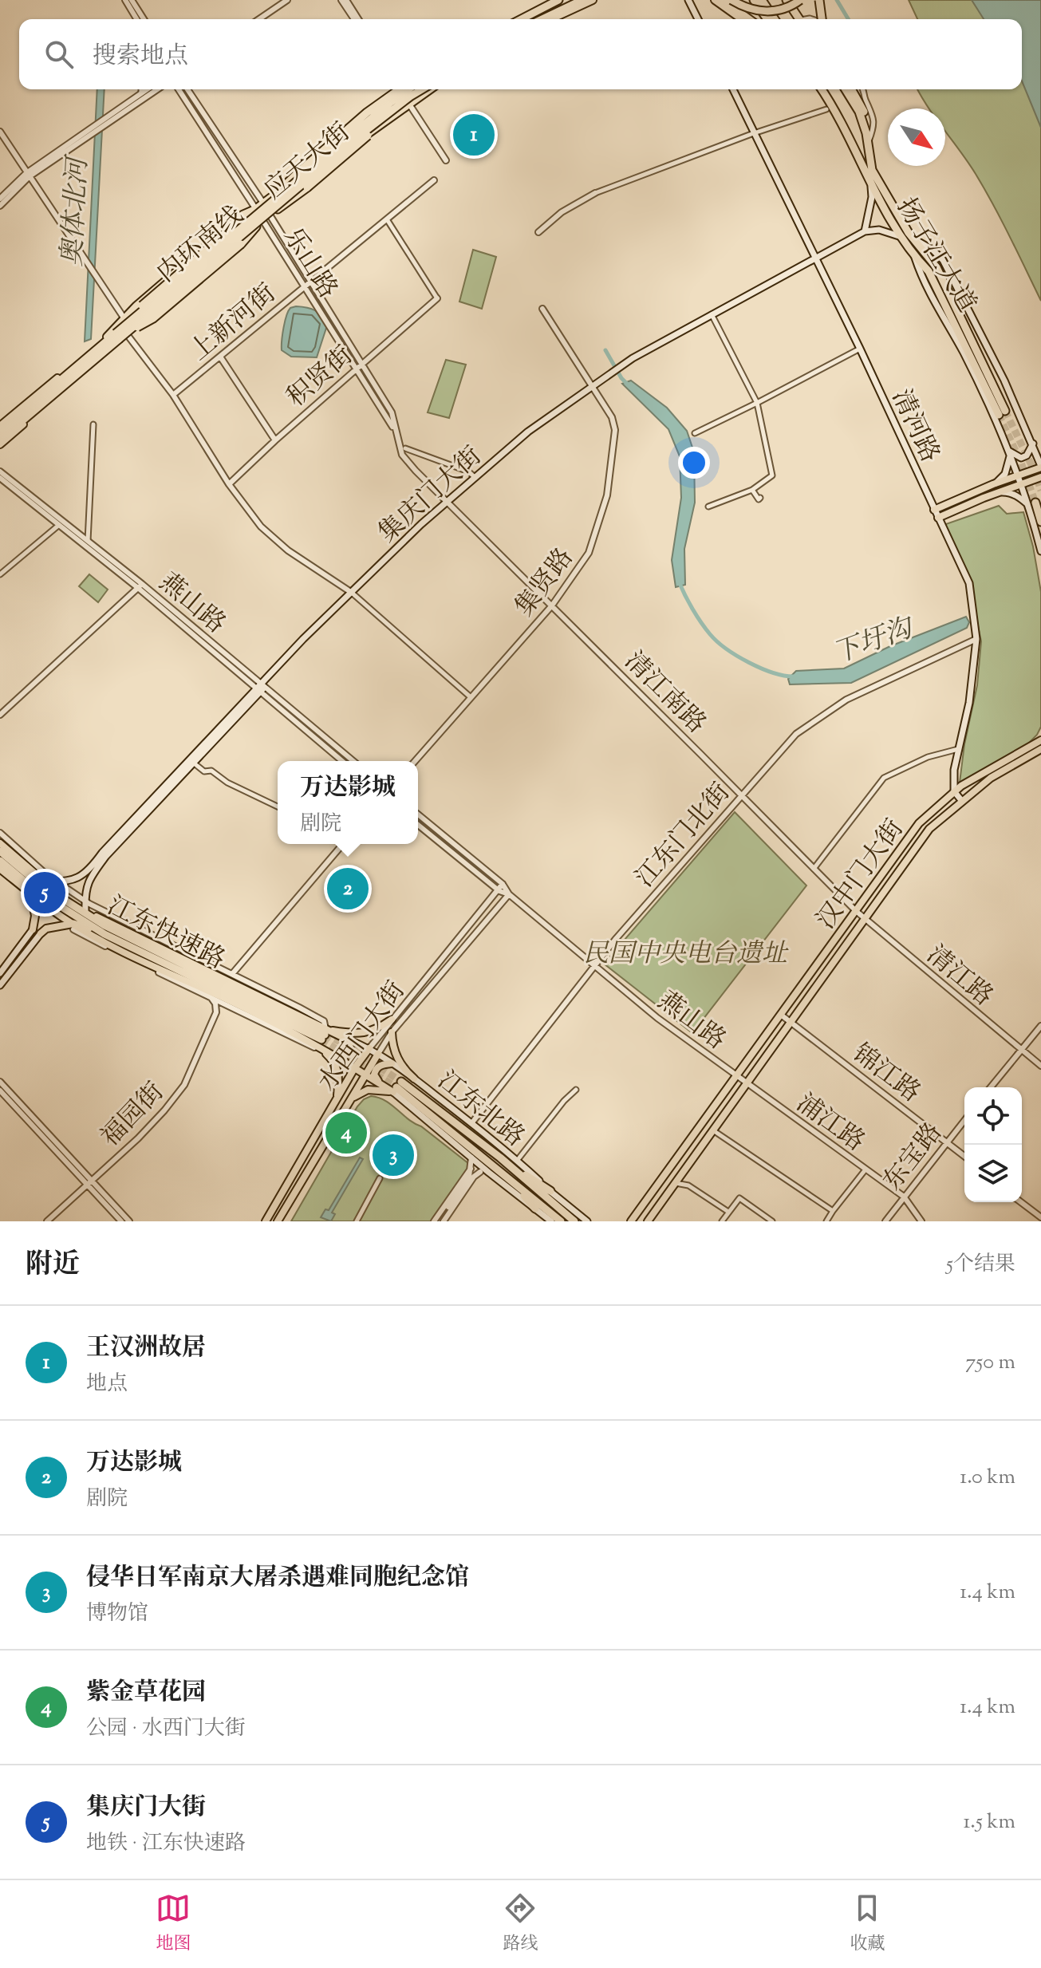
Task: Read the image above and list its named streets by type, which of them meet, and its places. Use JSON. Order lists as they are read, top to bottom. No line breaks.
{"streets":{"highway":["内环南线","扬子江大道","江东快速路"],"main road":["应天大街","清河路","集庆门大街","汉中门大街","水西门大街","江东北路"],"street":["乐山路","上新河街","积贤街","集贤路","燕山路","清江南路","江东门北街","清江路","锦江路","福园街","浦江路","东宝路"]},"crossings":[["应天大街","内环南线"],["应天大街","乐山路"],["乐山路","上新河街"],["乐山路","积贤街"],["乐山路","集庆门大街"],["乐山路","清江南路"],["清河路","集庆门大街"],["清河路","江东门北街"],["清河路","汉中门大街"],["集庆门大街","集贤路"],["集庆门大街","燕山路"],["集庆门大街","清江南路"],["集贤路","清江南路"],["燕山路","江东门北街"],["燕山路","汉中门大街"],["燕山路","水西门大街"],["燕山路","浦江路"],["清江南路","江东门北街"],["清江南路","汉中门大街"],["清江南路","清江路"],["江东门北街","江东北路"],["汉中门大街","清江路"],["汉中门大街","锦江路"],["汉中门大街","浦江路"],["水西门大街","江东北路"],["锦江路","东宝路"],["浦江路","东宝路"]],"water":["奥体北河","下圩沟"],"parks":["民国中央电台遗址"],"north":"bottom right","page":{"search":"搜索地点","pins":["1","2","5","4","3"],"popup":["万达影城","剧院"],"heading":["附近","5个结果"],"list":[{"mark":"1","name":"王汉洲故居","note":"地点","value":"750 m"},{"mark":"2","name":"万达影城","note":"剧院","value":"1.0 km"},{"mark":"3","name":"侵华日军南京大屠杀遇难同胞纪念馆","note":"博物馆","value":"1.4 km"},{"mark":"4","name":"紫金草花园","note":"公园 · 水西门大街","value":"1.4 km"},{"mark":"5","name":"集庆门大街","note":"地铁 · 江东快速路","value":"1.5 km"}],"nav":["地图","路线","收藏"]}}
